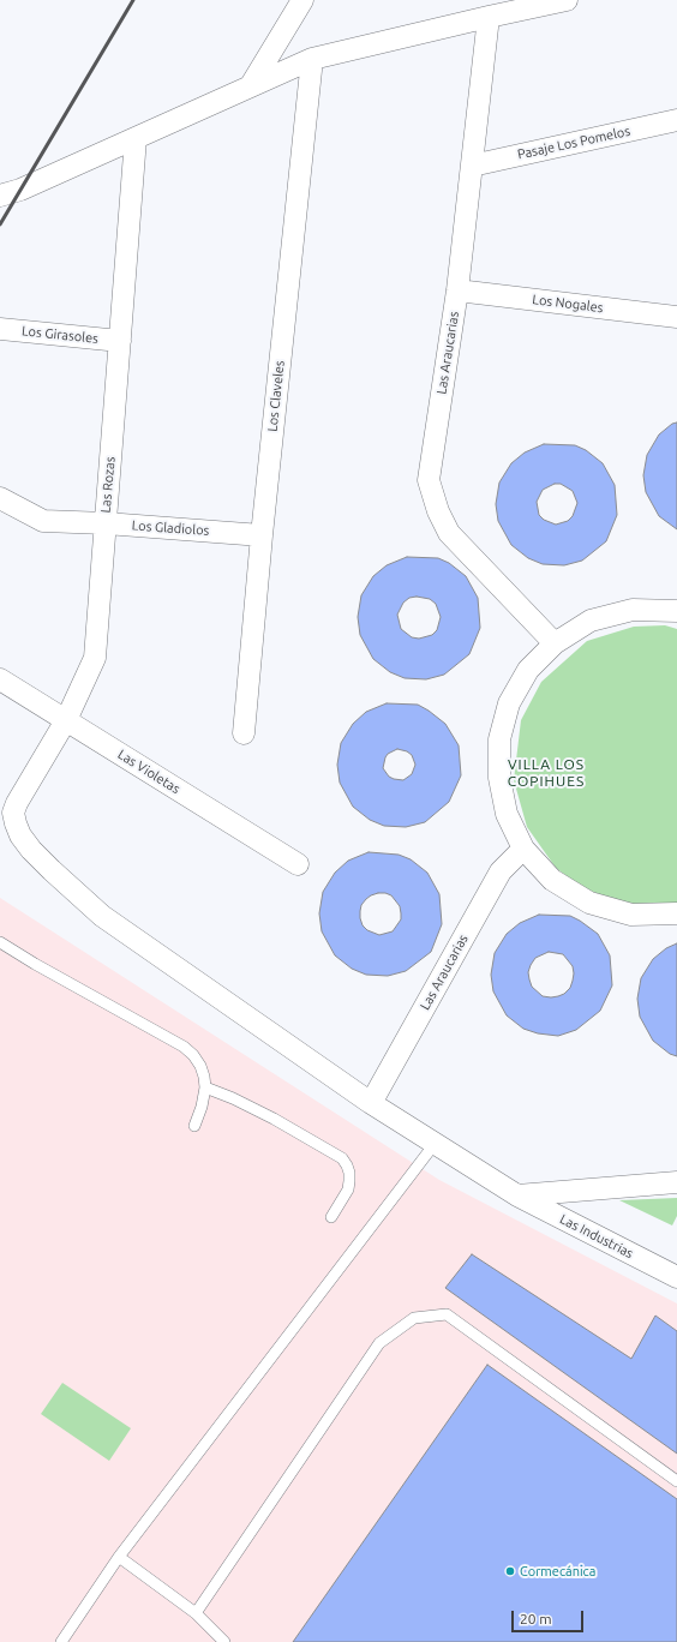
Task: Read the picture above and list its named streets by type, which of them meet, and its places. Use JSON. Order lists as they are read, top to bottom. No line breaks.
{"streets":{"street":["Pasaje Los Pomelos","Los Nogales","Los Girasoles","Las Araucarias","Los Claveles","Las Rozas","Los Gladiolos","Las Violetas","Las Industrias"]},"crossings":[["Pasaje Los Pomelos","Las Araucarias"],["Los Nogales","Las Araucarias"],["Los Girasoles","Las Rozas"],["Las Araucarias","Las Industrias"],["Los Claveles","Los Gladiolos"],["Las Rozas","Los Gladiolos"],["Las Rozas","Las Violetas"],["Las Rozas","Las Industrias"]],"districts":["VILLA LOS COPIHUES"],"places":["Cormecánica"],"scale_bar":"20 m"}
